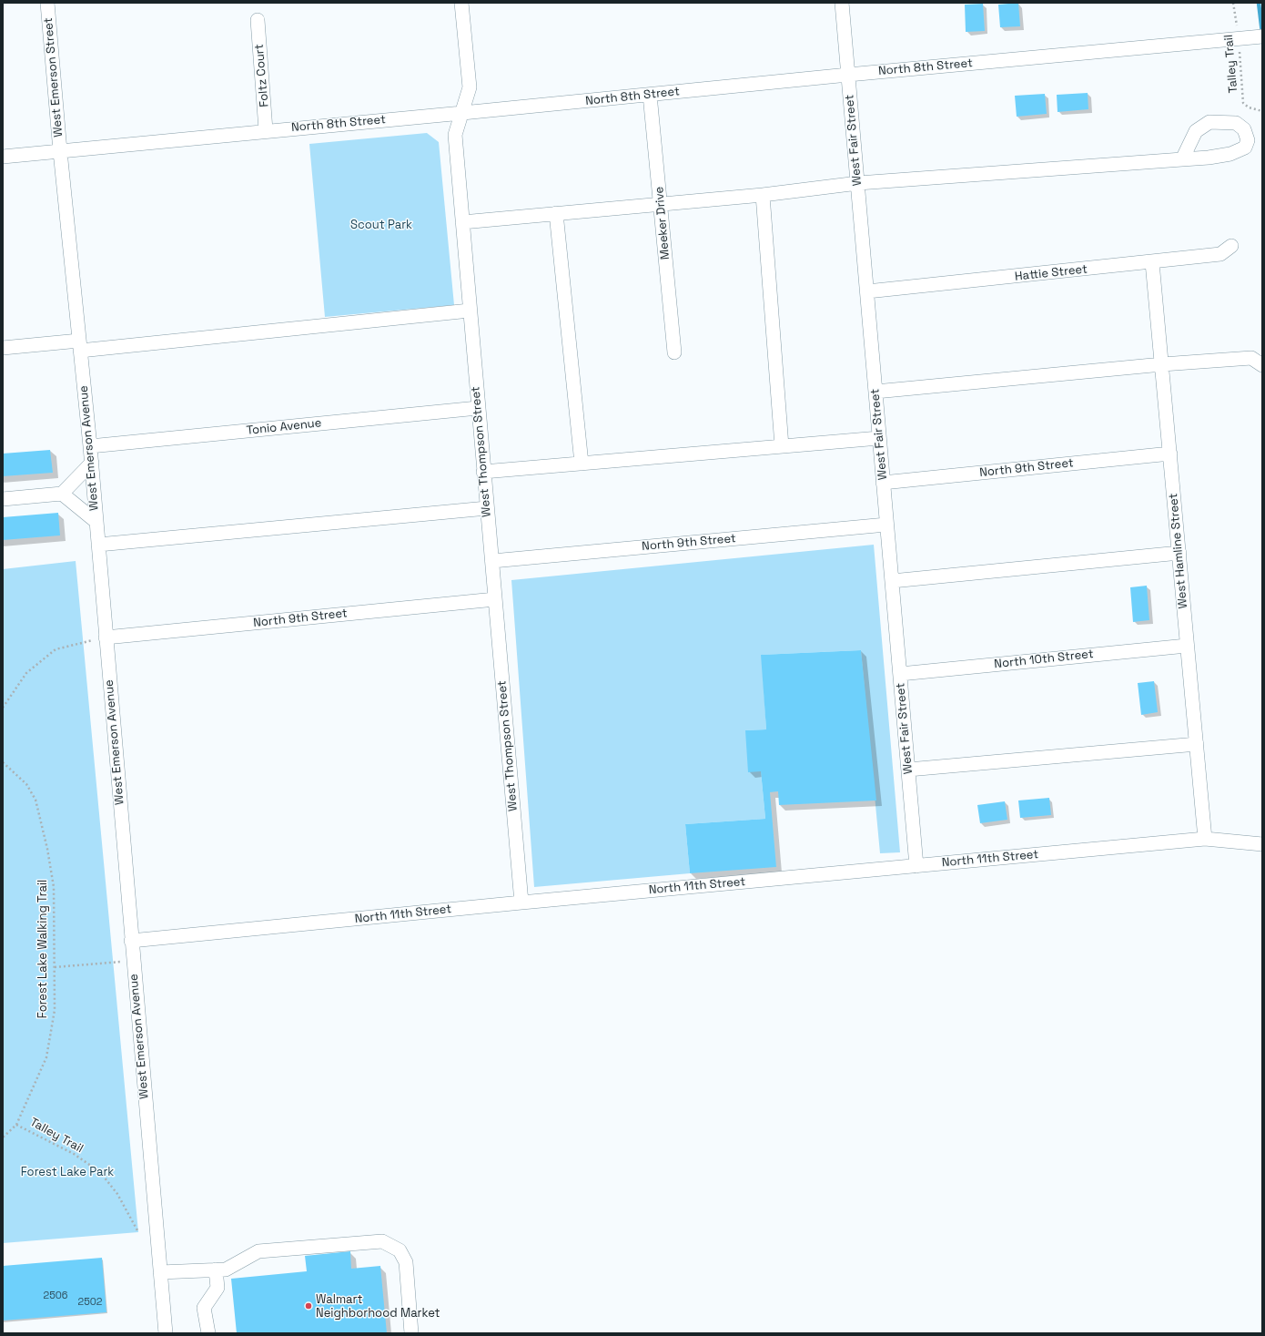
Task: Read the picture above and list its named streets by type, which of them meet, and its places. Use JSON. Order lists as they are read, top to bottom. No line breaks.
{"streets":{"street":["North 8th Street","Foltz Court","West Emerson Street","West Fair Street","Meeker Drive","Hattie Street","Tonio Avenue","West Emerson Avenue","West Thompson Street","North 9th Street","West Hamline Street","North 10th Street","North 11th Street"],"path":["Talley Trail","Forest Lake Walking Trail"]},"crossings":[["Talley Trail","North 8th Street"],["Talley Trail","Forest Lake Walking Trail"],["North 8th Street","Foltz Court"],["North 8th Street","West Emerson Street"],["North 8th Street","West Fair Street"],["North 8th Street","Meeker Drive"],["North 8th Street","West Emerson Avenue"],["North 8th Street","West Thompson Street"],["West Emerson Street","West Emerson Avenue"],["West Fair Street","Hattie Street"],["West Fair Street","North 9th Street"],["West Fair Street","North 10th Street"],["West Fair Street","North 11th Street"],["Hattie Street","West Hamline Street"],["Tonio Avenue","West Emerson Avenue"],["Tonio Avenue","West Thompson Street"],["West Emerson Avenue","North 9th Street"],["West Emerson Avenue","North 11th Street"],["West Thompson Street","North 9th Street"],["West Thompson Street","North 11th Street"],["North 9th Street","West Hamline Street"],["West Hamline Street","North 10th Street"],["West Hamline Street","North 11th Street"]],"parks":["Scout Park","Forest Lake Park"],"places":["Walmart Neighborhood Market"],"house_numbers":["2506","2502"]}
